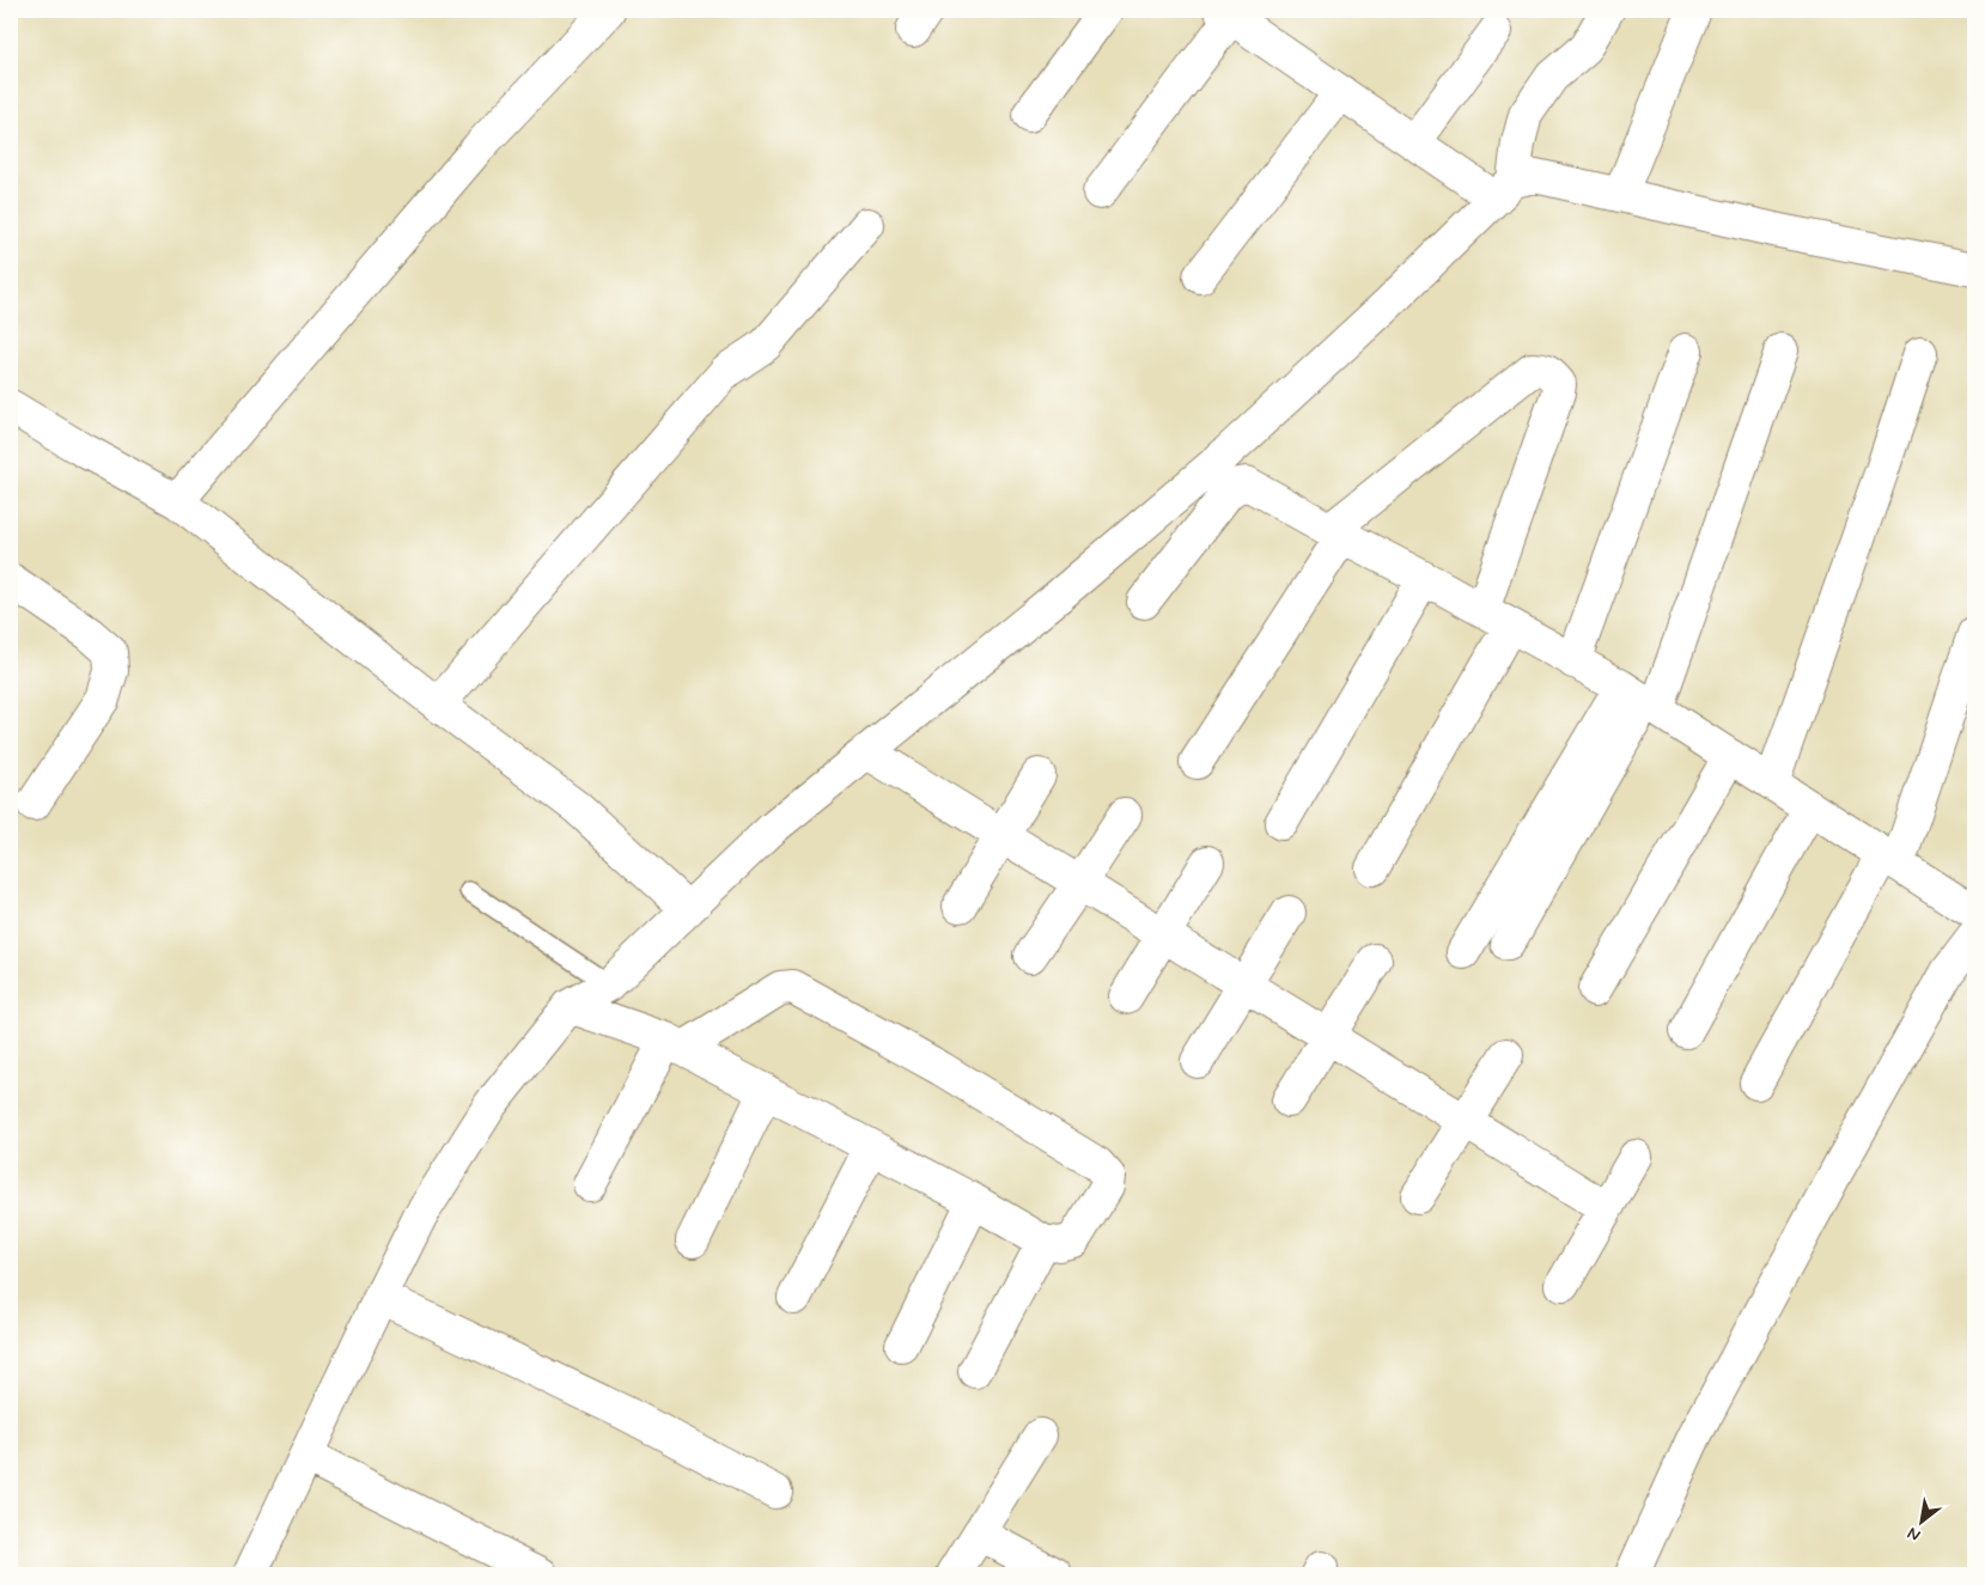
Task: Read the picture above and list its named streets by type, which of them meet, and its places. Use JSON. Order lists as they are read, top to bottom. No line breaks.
{"north":"bottom left"}
